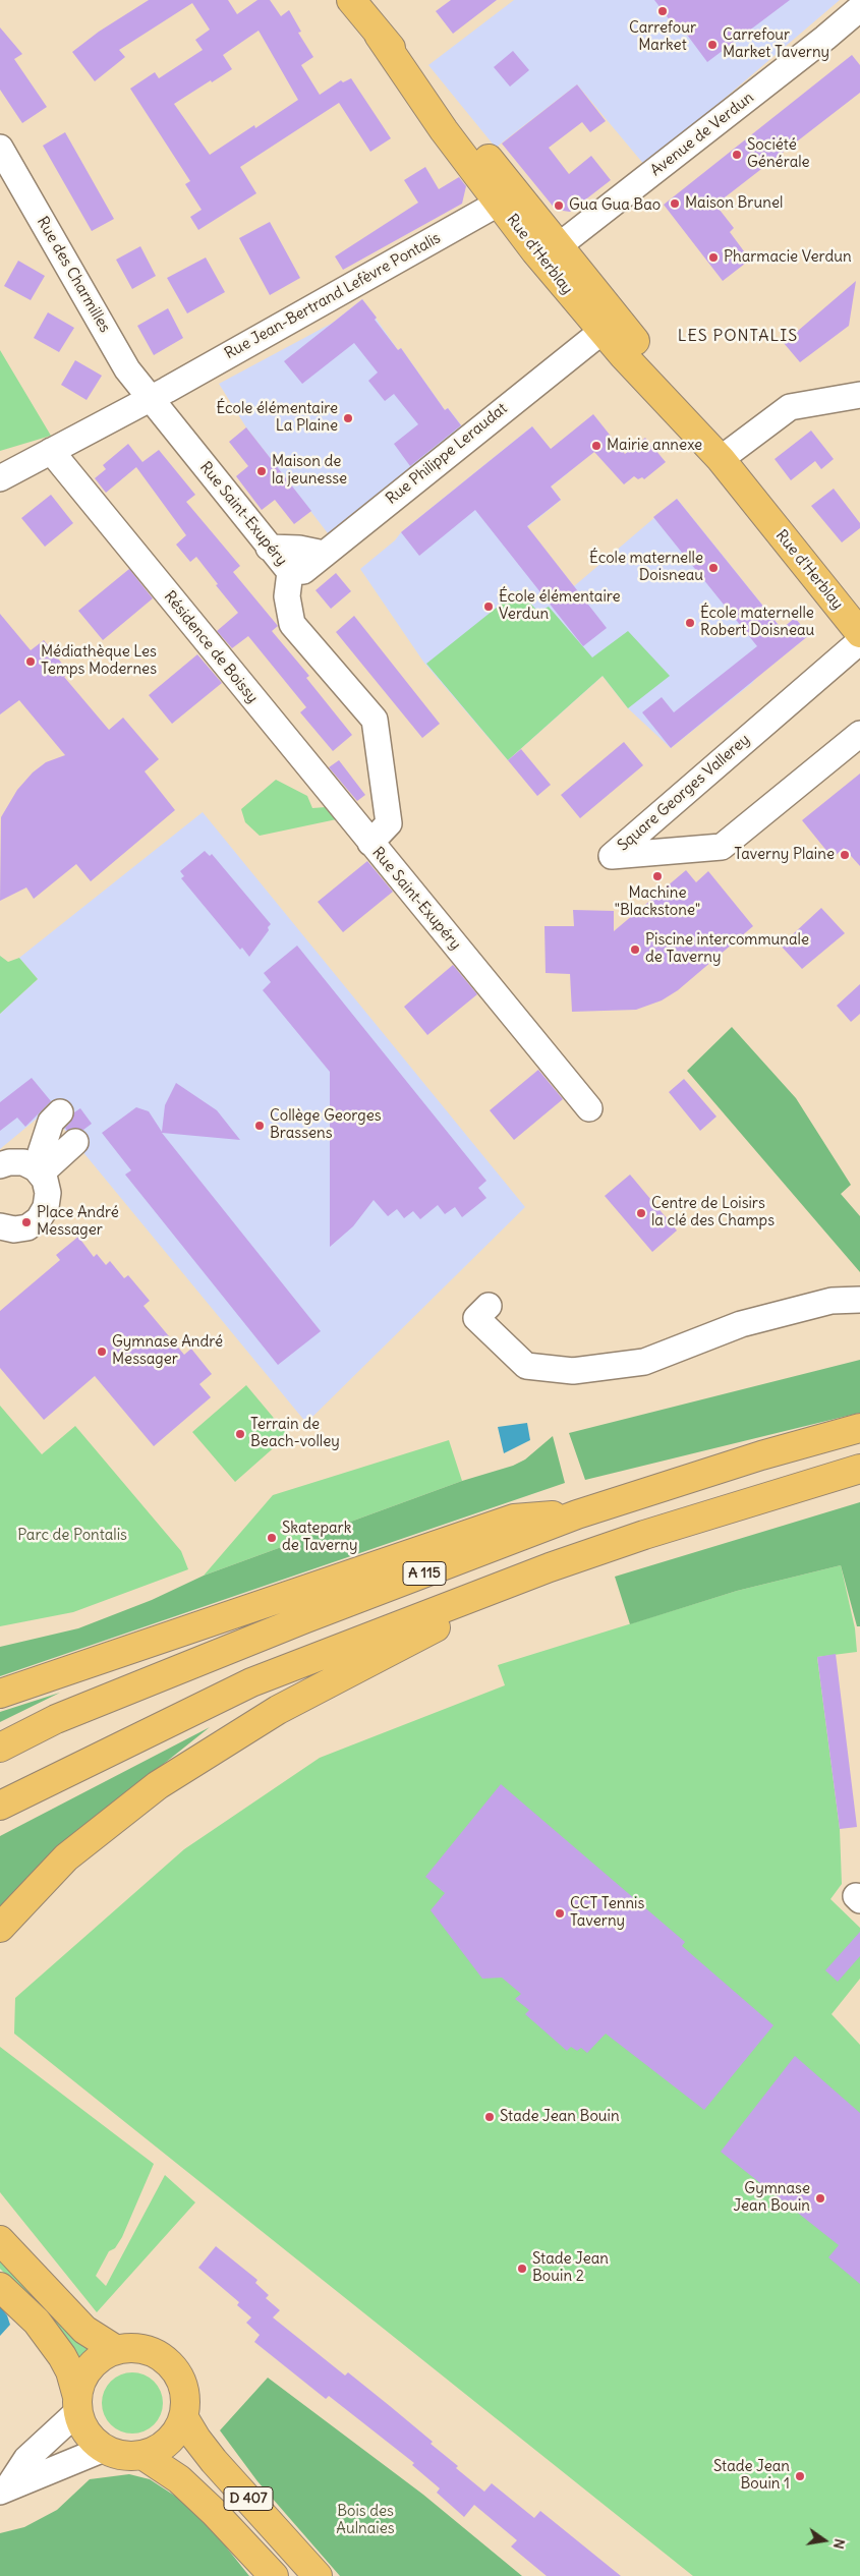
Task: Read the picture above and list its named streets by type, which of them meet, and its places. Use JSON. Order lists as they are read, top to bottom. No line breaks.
{"streets":{"main road":["Rue d'Herblay","A 115","D 407"],"street":["Avenue de Verdun","Rue des Charmilles","Rue Jean-Bertrand Lefèvre Pontalis","Rue Philippe Leraudat","Rue Saint-Exupéry","Résidence de Boissy","Square Georges Vallerey"]},"crossings":[["Avenue de Verdun","Rue d'Herblay"],["Rue d'Herblay","Rue Jean-Bertrand Lefèvre Pontalis"],["Rue d'Herblay","Rue Philippe Leraudat"],["Rue des Charmilles","Rue Jean-Bertrand Lefèvre Pontalis"],["Rue des Charmilles","Rue Saint-Exupéry"],["Rue Jean-Bertrand Lefèvre Pontalis","Rue Saint-Exupéry"],["Rue Jean-Bertrand Lefèvre Pontalis","Résidence de Boissy"],["Rue Philippe Leraudat","Rue Saint-Exupéry"],["Rue Saint-Exupéry","Résidence de Boissy"]],"districts":["LES PONTALIS"],"parks":["Parc de Pontalis","Bois des Aulnaies"],"places":["Carrefour Market","Carrefour Market Taverny","Société Générale","Maison Brunel","Gua Gua Bao","Pharmacie Verdun","École élémentaire La Plaine","Mairie annexe","Maison de la jeunesse","École maternelle Doisneau","École élémentaire Verdun","École maternelle Robert Doisneau","Médiathèque Les Temps Modernes","Taverny Plaine","Machine \"Blackstone\"","Piscine intercommunale de Taverny","Collège Georges Brassens","Centre de Loisirs la clé des Champs","Place André Messager","Gymnase André Messager","Terrain de Beach-volley","Skatepark de Taverny","CCT Tennis Taverny","Stade Jean Bouin","Gymnase Jean Bouin","Stade Jean Bouin 2","Stade Jean Bouin 1"],"north":"right"}
